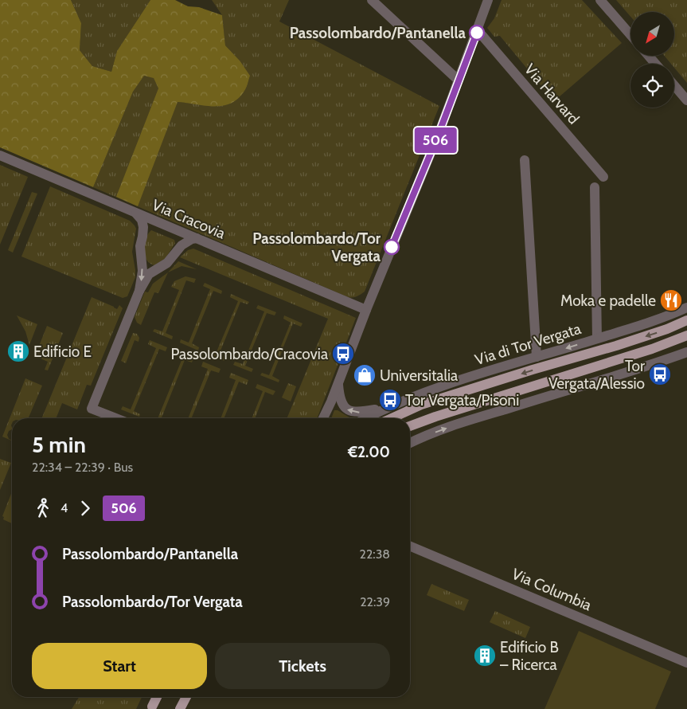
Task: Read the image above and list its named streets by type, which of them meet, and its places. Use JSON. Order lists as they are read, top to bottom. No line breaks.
{"streets":{"main road":["Via di Tor Vergata"],"street":["Via Harvard","Via Cracovia","Via Columbia"]},"places":{"other":["Passolombardo/Pantanella","Passolombardo/Tor Vergata"],"restaurant":["Moka e padelle"],"building":["Edificio E","Edificio B – Ricerca"],"bus stop":["Passolombardo/Cracovia","Tor Vergata/Alessio","Tor Vergata/Pisoni"],"shop":["Universitalia"]},"lines":["bus line 506"],"north":"bottom left","page":{"on_map":"506","heading":["5 min","22:34 – 22:39 · Bus","€2.00"],"legs":["4","506"],"list":[{"name":"Passolombardo/Pantanella","value":"22:38"},{"name":"Passolombardo/Tor Vergata","value":"22:39"}],"buttons":["Start","Tickets"]}}
